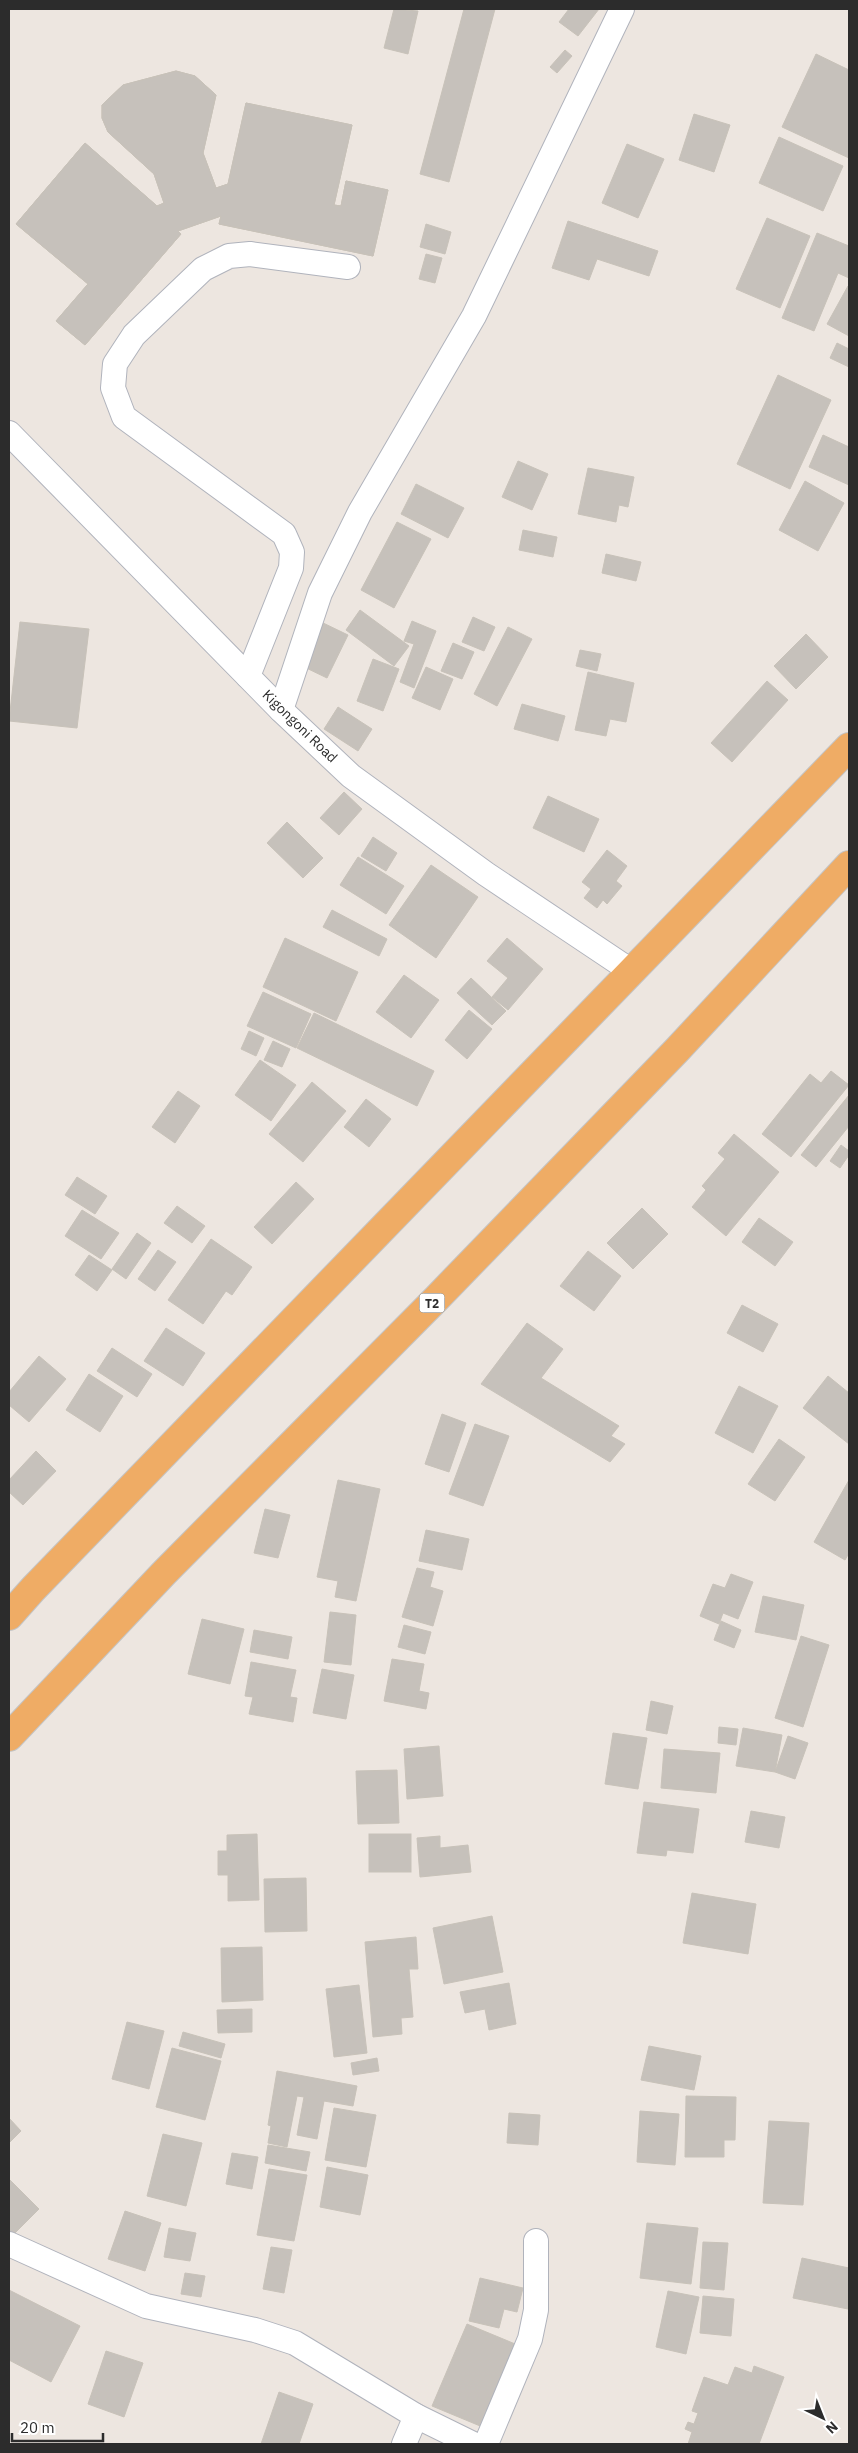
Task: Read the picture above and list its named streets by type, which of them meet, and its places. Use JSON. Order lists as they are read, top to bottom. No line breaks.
{"streets":{"highway":["T2"],"street":["Kigongoni Road"]},"scale_bar":"20 m","north":"bottom right"}
